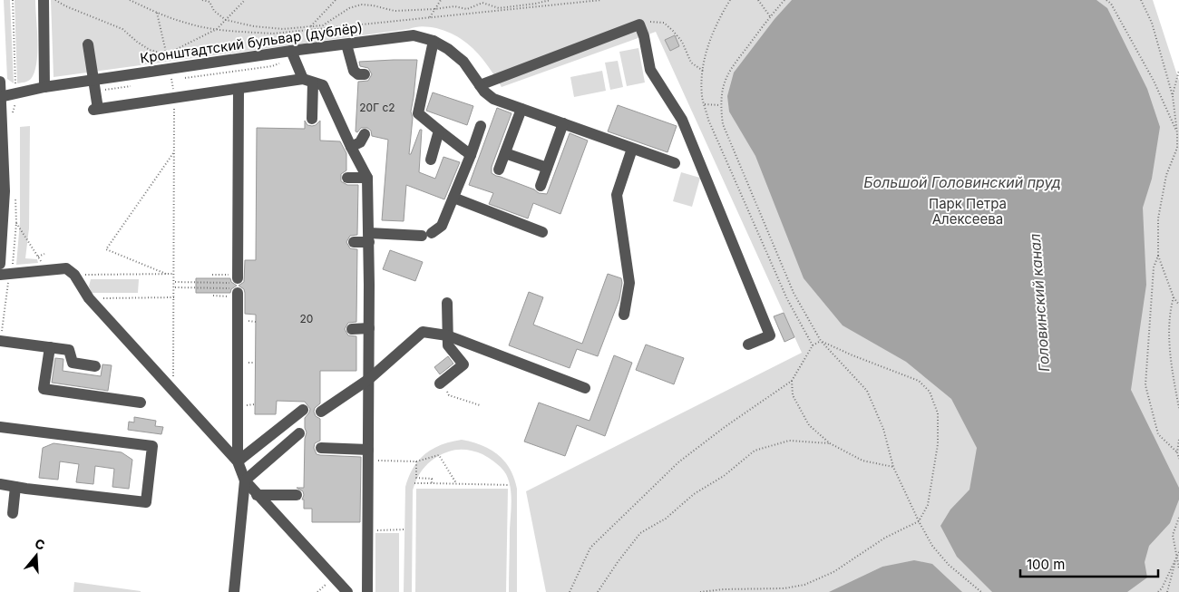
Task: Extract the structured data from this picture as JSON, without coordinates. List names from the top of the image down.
{
  "streets": {
    "street": ["Кронштадтский бульвар (дублёр)"]
  },
  "water": ["Большой Головинский пруд", "Головинский канал"],
  "parks": ["Парк Петра Алексеева"],
  "house_numbers": ["20Г с2", "20"],
  "scale_bar": "100 m",
  "north": "top"
}
